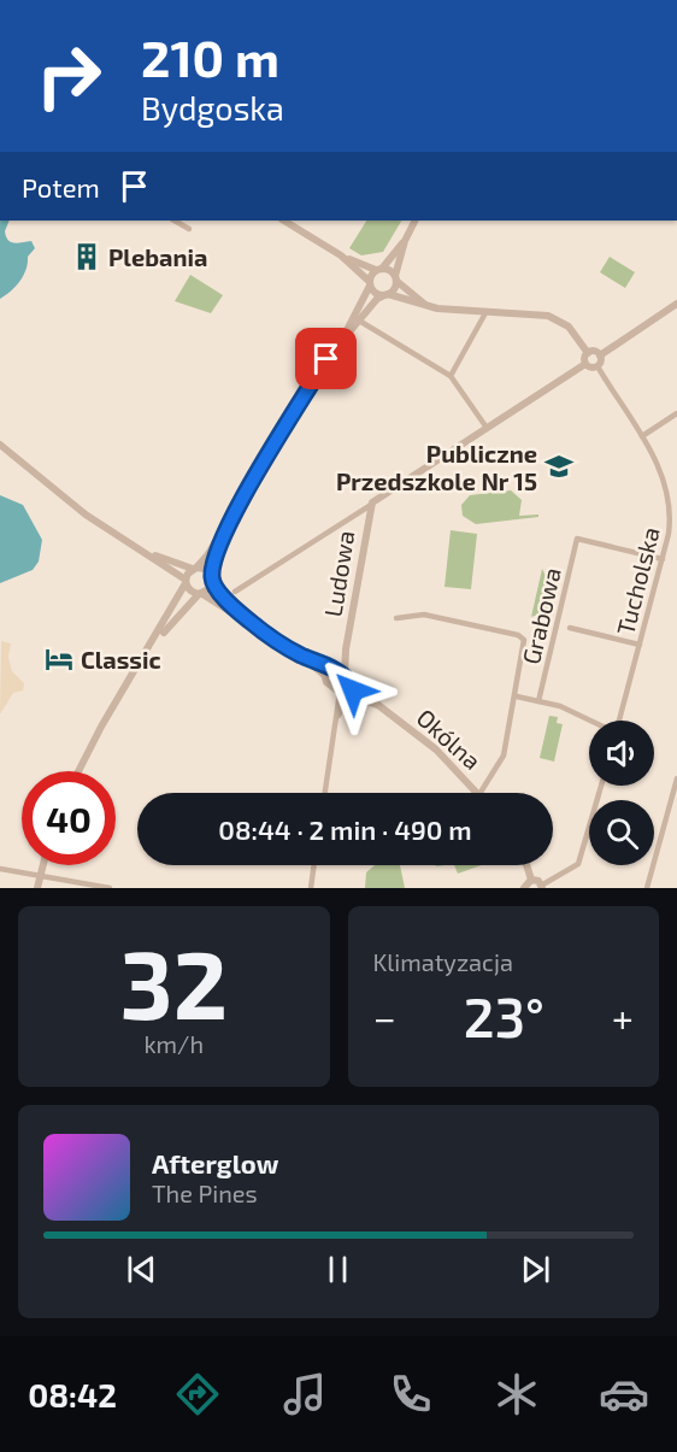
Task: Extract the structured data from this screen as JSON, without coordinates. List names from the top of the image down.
{
  "streets": {
    "street": [
      "Ludowa",
      "Tucholska",
      "Grabowa",
      "Okólna"
    ]
  },
  "crossings": [
    ["Ludowa", "Okólna"],
    ["Tucholska", "Grabowa"],
    ["Grabowa", "Okólna"]
  ],
  "places": {
    "building": ["Plebania"],
    "school or university": ["Publiczne Przedszkole Nr 15"],
    "hotel": ["Classic"]
  },
  "page": {
    "turn": ["210 m", "Bydgoska"],
    "then": "Potem",
    "limit": "40",
    "trip": "08:44 · 2 min · 490 m",
    "tile": [
      ["32", "km/h"],
      "Klimatyzacja"
    ],
    "heat": ["−", "23°", "+"],
    "song": ["Afterglow", "The Pines"],
    "tabs": "08:42"
  }
}
